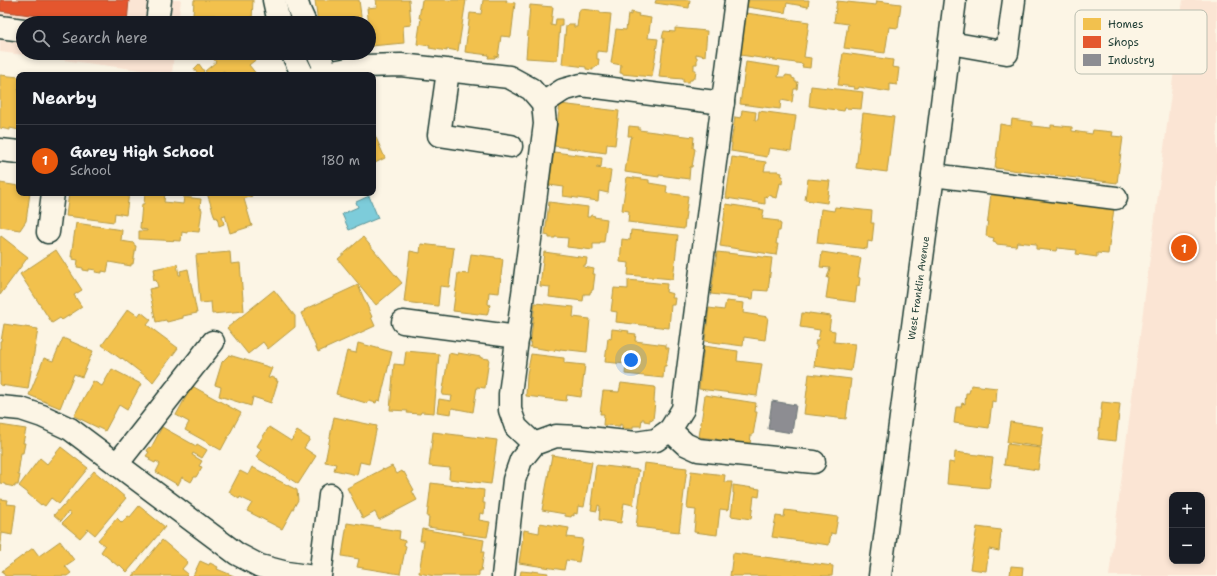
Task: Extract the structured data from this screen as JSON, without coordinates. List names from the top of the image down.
{
  "streets": {
    "street": ["West Franklin Avenue"]
  },
  "legend": ["Homes", "Shops", "Industry"],
  "page": {
    "search": "Search here",
    "heading": "Nearby",
    "list": [
      {
        "mark": "1",
        "name": "Garey High School",
        "note": "School",
        "value": "180 m"
      }
    ],
    "pins": "1",
    "map_buttons": ["+", "−"]
  }
}
